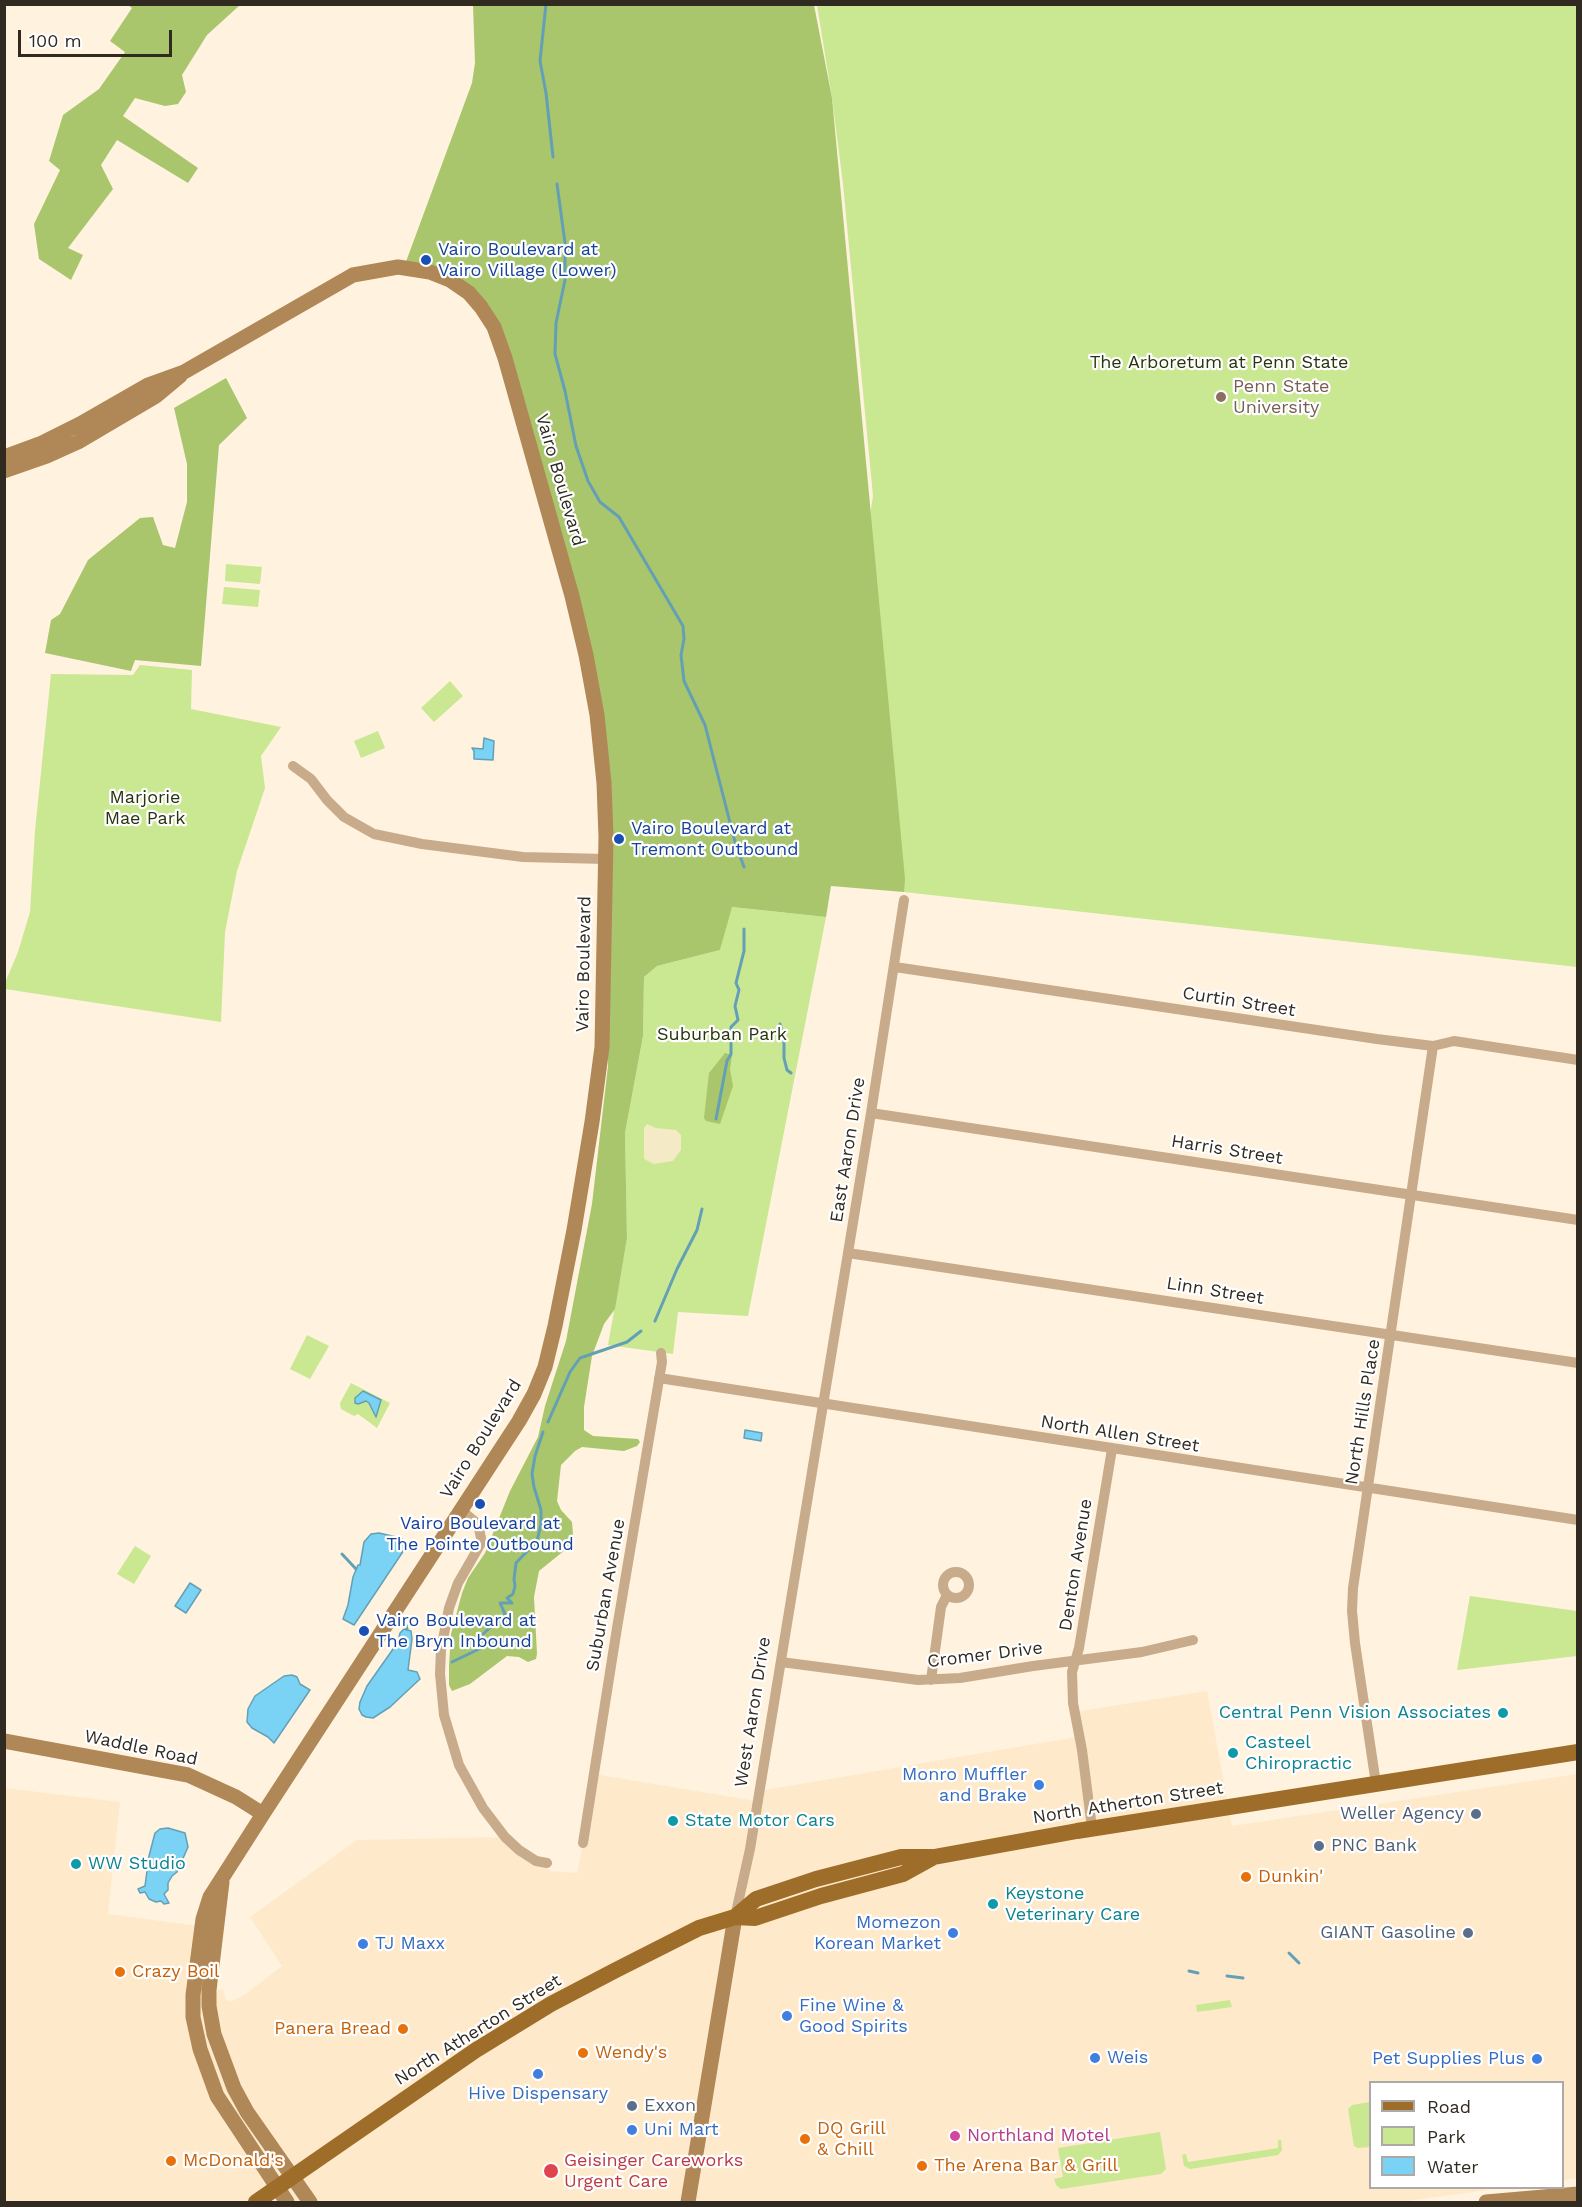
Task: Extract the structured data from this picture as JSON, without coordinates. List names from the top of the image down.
{
  "streets": {
    "main road": ["North Atherton Street"],
    "street": [
      "Vairo Boulevard",
      "Curtin Street",
      "East Aaron Drive",
      "Harris Street",
      "Linn Street",
      "North Hills Place",
      "North Allen Street",
      "Denton Avenue",
      "Suburban Avenue",
      "Cromer Drive",
      "West Aaron Drive",
      "Waddle Road"
    ]
  },
  "crossings": [
    ["Vairo Boulevard", "Waddle Road"],
    ["Vairo Boulevard", "North Atherton Street"],
    ["Curtin Street", "East Aaron Drive"],
    ["Curtin Street", "North Hills Place"],
    ["East Aaron Drive", "Harris Street"],
    ["East Aaron Drive", "Linn Street"],
    ["East Aaron Drive", "North Allen Street"],
    ["East Aaron Drive", "West Aaron Drive"],
    ["Harris Street", "North Hills Place"],
    ["Linn Street", "North Hills Place"],
    ["North Hills Place", "North Allen Street"],
    ["North Hills Place", "North Atherton Street"],
    ["North Allen Street", "Denton Avenue"],
    ["North Allen Street", "Suburban Avenue"],
    ["North Allen Street", "West Aaron Drive"],
    ["Denton Avenue", "Cromer Drive"],
    ["Denton Avenue", "North Atherton Street"],
    ["Cromer Drive", "West Aaron Drive"],
    ["West Aaron Drive", "North Atherton Street"]
  ],
  "parks": ["The Arboretum at Penn State", "Marjorie Mae Park", "Suburban Park"],
  "places": [
    "Vairo Boulevard at Vairo Village (Lower)",
    "Penn State University",
    "Vairo Boulevard at Tremont Outbound",
    "Vairo Boulevard at The Pointe Outbound",
    "Vairo Boulevard at The Bryn Inbound",
    "Central Penn Vision Associates",
    "Casteel Chiropractic",
    "Monro Muffler and Brake",
    "Weller Agency",
    "State Motor Cars",
    "PNC Bank",
    "WW Studio",
    "Dunkin'",
    "Keystone Veterinary Care",
    "Momezon Korean Market",
    "GIANT Gasoline",
    "TJ Maxx",
    "Crazy Boil",
    "Fine Wine & Good Spirits",
    "Panera Bread",
    "Wendy's",
    "Weis",
    "Pet Supplies Plus",
    "Hive Dispensary",
    "Exxon",
    "Uni Mart",
    "Northland Motel",
    "DQ Grill & Chill",
    "McDonald's",
    "The Arena Bar & Grill",
    "Geisinger Careworks Urgent Care"
  ],
  "legend": ["Road", "Park", "Water"],
  "scale_bar": "100 m"
}
